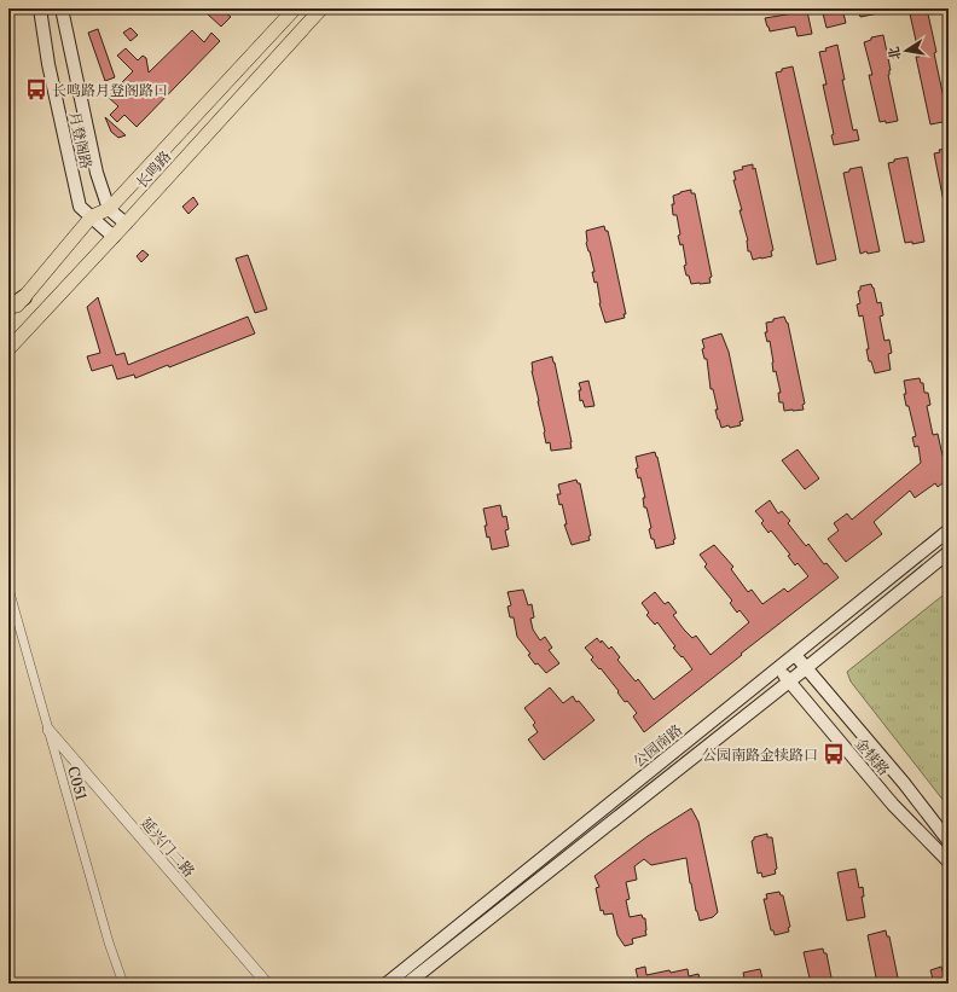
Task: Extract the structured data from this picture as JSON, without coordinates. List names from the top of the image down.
{
  "streets": {
    "main road": [
      "月登阁路",
      "长鸣路",
      "公园南路",
      "金犊路"
    ],
    "street": ["C051", "延兴门二路"]
  },
  "crossings": [
    ["月登阁路", "长鸣路"],
    ["公园南路", "金犊路"],
    ["C051", "延兴门二路"]
  ],
  "places": {
    "bus stop": ["长鸣路月登阁路口", "公园南路金犊路口"]
  },
  "north": "left"
}
